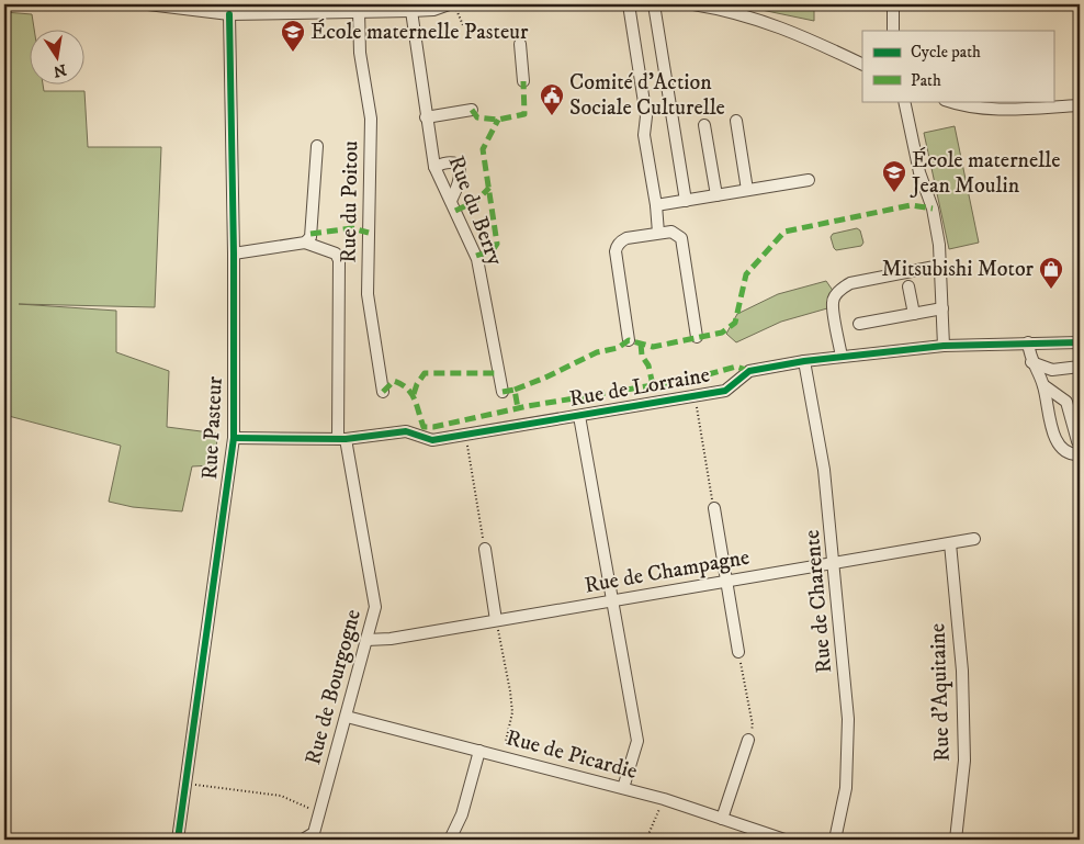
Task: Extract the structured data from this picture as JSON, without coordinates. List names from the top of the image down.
{
  "streets": {
    "street": [
      "Rue du Poitou",
      "Rue du Berry",
      "Rue de Lorraine",
      "Rue Pasteur",
      "Rue de Champagne",
      "Rue de Charente",
      "Rue de Bourgogne",
      "Rue d'Aquitaine",
      "Rue de Picardie"
    ]
  },
  "crossings": [
    ["Rue de Lorraine", "Rue Pasteur"],
    ["Rue de Lorraine", "Rue de Charente"],
    ["Rue de Lorraine", "Rue de Bourgogne"],
    ["Rue de Champagne", "Rue de Charente"],
    ["Rue de Champagne", "Rue de Bourgogne"],
    ["Rue de Champagne", "Rue d'Aquitaine"],
    ["Rue de Bourgogne", "Rue de Picardie"]
  ],
  "places": {
    "school or university": ["École maternelle Pasteur", "École maternelle Jean Moulin"],
    "public building": ["Comité d’Action Sociale Culturelle"],
    "shop": ["Mitsubishi Motor"]
  },
  "legend": ["Cycle path", "Path"],
  "north": "bottom"
}
